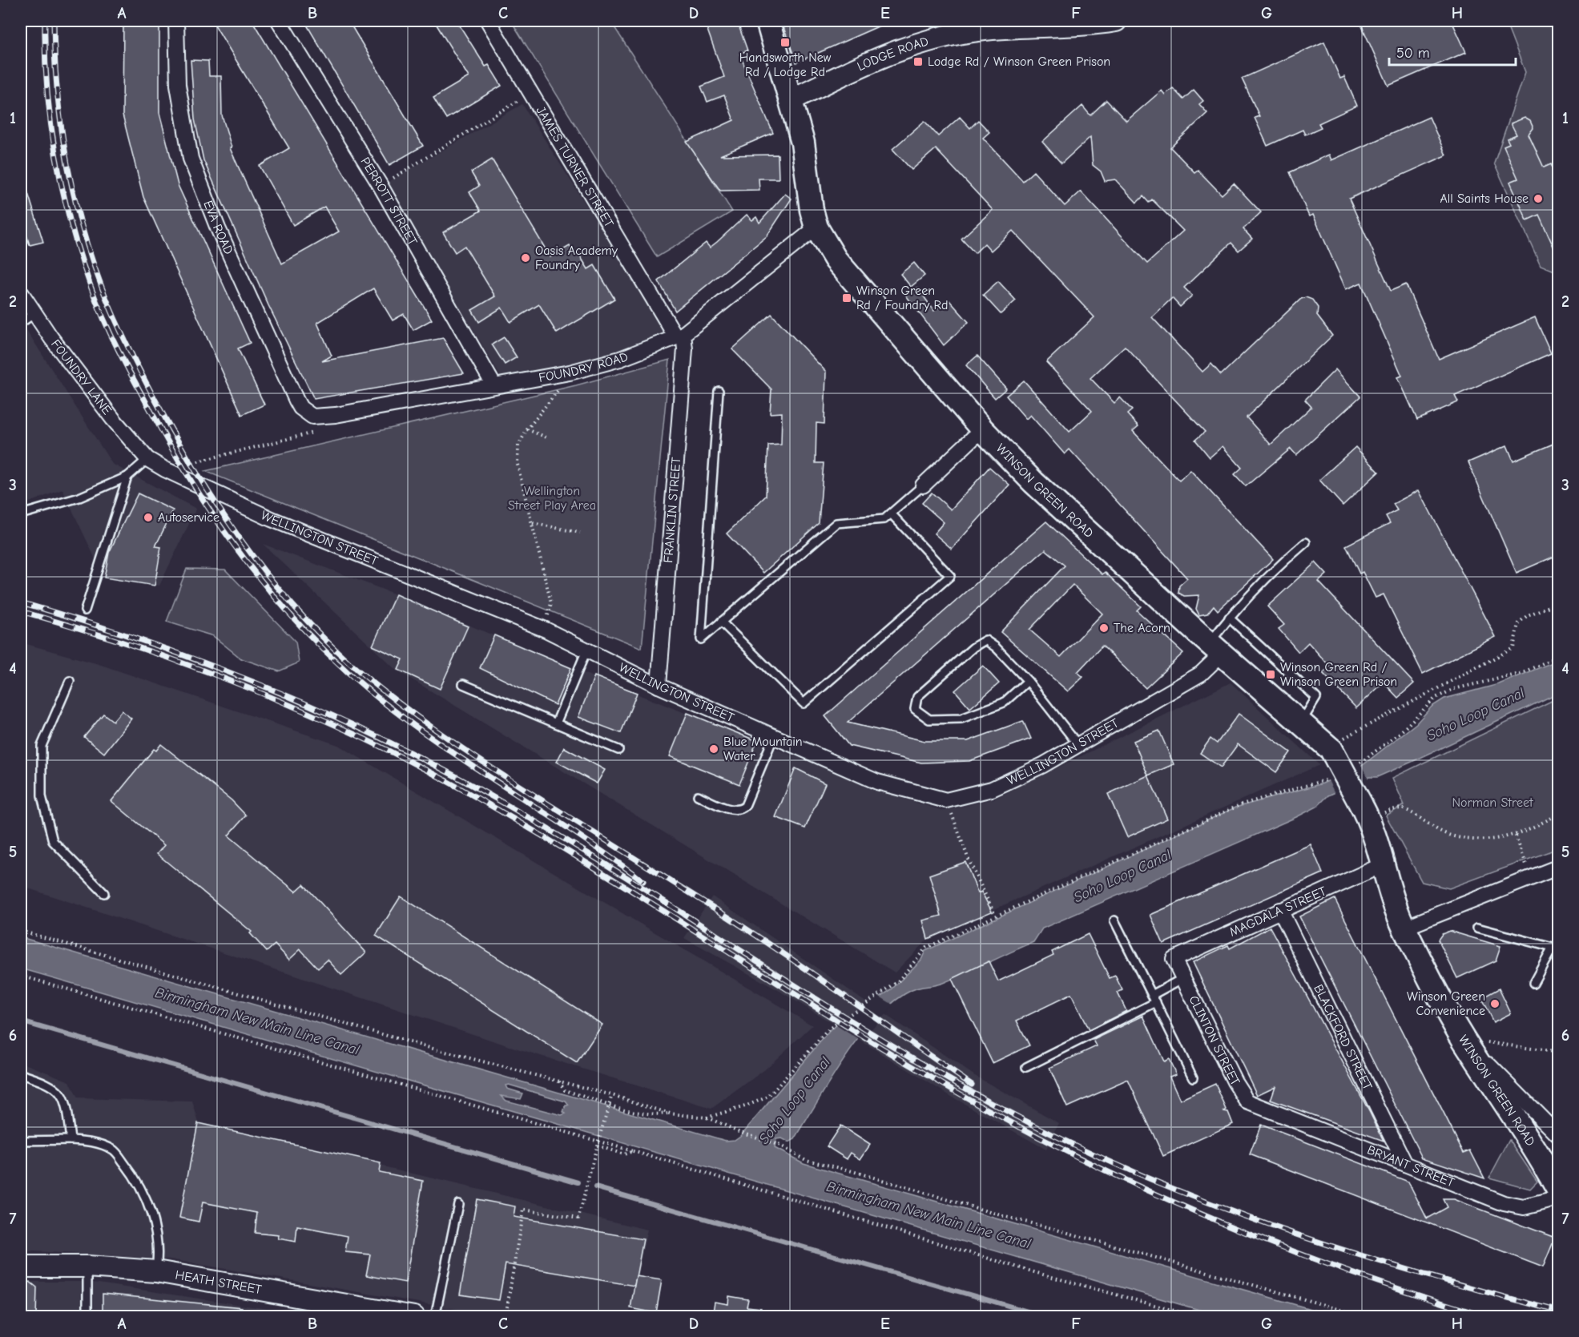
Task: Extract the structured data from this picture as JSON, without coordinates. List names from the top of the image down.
{
  "streets": {
    "main road": ["LODGE ROAD", "WINSON GREEN ROAD", "HEATH STREET"],
    "street": [
      "JAMES TURNER STREET",
      "PERROTT STREET",
      "EVA ROAD",
      "FOUNDRY ROAD",
      "FOUNDRY LANE",
      "FRANKLIN STREET",
      "WELLINGTON STREET",
      "MAGDALA STREET",
      "BLACKFORD STREET",
      "CLINTON STREET",
      "BRYANT STREET"
    ]
  },
  "crossings": [
    ["LODGE ROAD", "WINSON GREEN ROAD"],
    ["JAMES TURNER STREET", "FOUNDRY ROAD"],
    ["JAMES TURNER STREET", "FRANKLIN STREET"],
    ["PERROTT STREET", "FOUNDRY ROAD"],
    ["EVA ROAD", "FOUNDRY ROAD"],
    ["FOUNDRY ROAD", "WINSON GREEN ROAD"],
    ["FOUNDRY ROAD", "FRANKLIN STREET"],
    ["FOUNDRY LANE", "WELLINGTON STREET"],
    ["WINSON GREEN ROAD", "WELLINGTON STREET"],
    ["WINSON GREEN ROAD", "MAGDALA STREET"],
    ["FRANKLIN STREET", "WELLINGTON STREET"],
    ["MAGDALA STREET", "BLACKFORD STREET"],
    ["MAGDALA STREET", "CLINTON STREET"],
    ["BLACKFORD STREET", "BRYANT STREET"],
    ["CLINTON STREET", "BRYANT STREET"]
  ],
  "water": ["Soho Loop Canal", "Birmingham New Main Line Canal"],
  "parks": ["Wellington Street Play Area", "Norman Street"],
  "places": {
    "transit": [
      "Handsworth New Rd / Lodge Rd",
      "Lodge Rd / Winson Green Prison",
      "Winson Green Rd / Foundry Rd",
      "Winson Green Rd / Winson Green Prison"
    ],
    "other": [
      "All Saints House",
      "Oasis Academy Foundry",
      "Autoservice",
      "The Acorn",
      "Blue Mountain Water",
      "Winson Green Convenience"
    ]
  },
  "scale_bar": "50 m",
  "grid": {
    "columns": [
      "A",
      "B",
      "C",
      "D",
      "E",
      "F",
      "G",
      "H"
    ],
    "rows": [
      "1",
      "2",
      "3",
      "4",
      "5",
      "6",
      "7"
    ]
  }
}
